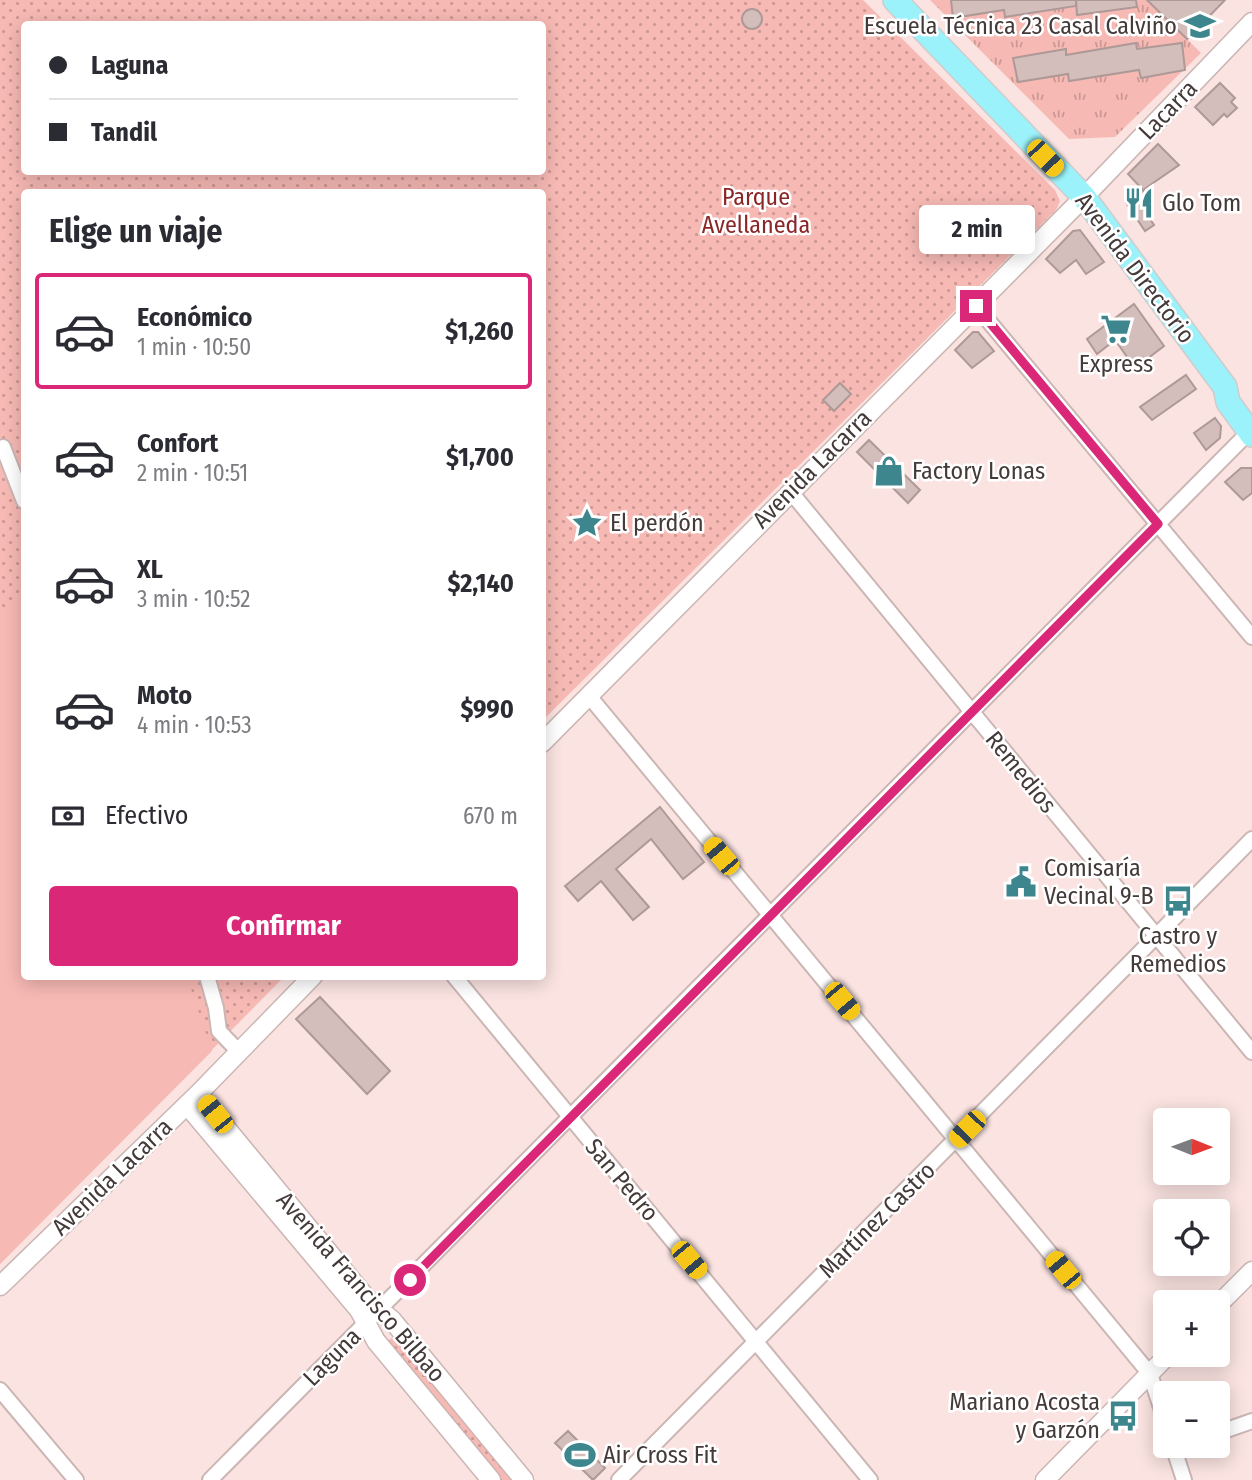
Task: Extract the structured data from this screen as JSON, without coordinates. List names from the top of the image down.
{
  "streets": {
    "main road": ["Avenida Directorio"],
    "street": [
      "Lacarra",
      "Avenida Lacarra",
      "Remedios",
      "San Pedro",
      "Martínez Castro",
      "Avenida Francisco Bilbao",
      "Laguna"
    ]
  },
  "crossings": [
    ["Lacarra", "Avenida Directorio"],
    ["Lacarra", "Avenida Lacarra"],
    ["Avenida Directorio", "Avenida Lacarra"],
    ["Avenida Directorio", "Laguna"],
    ["Avenida Lacarra", "Remedios"],
    ["Avenida Lacarra", "Avenida Francisco Bilbao"],
    ["Remedios", "Martínez Castro"],
    ["Remedios", "Laguna"],
    ["San Pedro", "Martínez Castro"],
    ["San Pedro", "Laguna"],
    ["Avenida Francisco Bilbao", "Laguna"]
  ],
  "parks": ["Parque Avellaneda"],
  "places": {
    "school or university": ["Escuela Técnica 23 Casal Calviño"],
    "restaurant": ["Glo Tom"],
    "supermarket": ["Express"],
    "shop": ["Factory Lonas"],
    "place": ["El perdón"],
    "public building": ["Comisaría Vecinal 9-B"],
    "bus stop": ["Castro y Remedios", "Mariano Acosta y Garzón"],
    "sports": ["Air Cross Fit"]
  },
  "north": "right",
  "page": {
    "banner": ["Laguna", "Tandil"],
    "heading": "Elige un viaje",
    "bubble": "2 min",
    "list": [
      {
        "name": "Económico",
        "note": "1 min · 10:50",
        "value": "$1,260"
      },
      {
        "name": "Confort",
        "note": "2 min · 10:51",
        "value": "$1,700"
      },
      {
        "name": "XL",
        "note": "3 min · 10:52",
        "value": "$2,140"
      },
      {
        "name": "Moto",
        "note": "4 min · 10:53",
        "value": "$990"
      }
    ],
    "pay": ["Efectivo", "670 m"],
    "buttons": "Confirmar",
    "map_buttons": ["+", "−"]
  }
}
